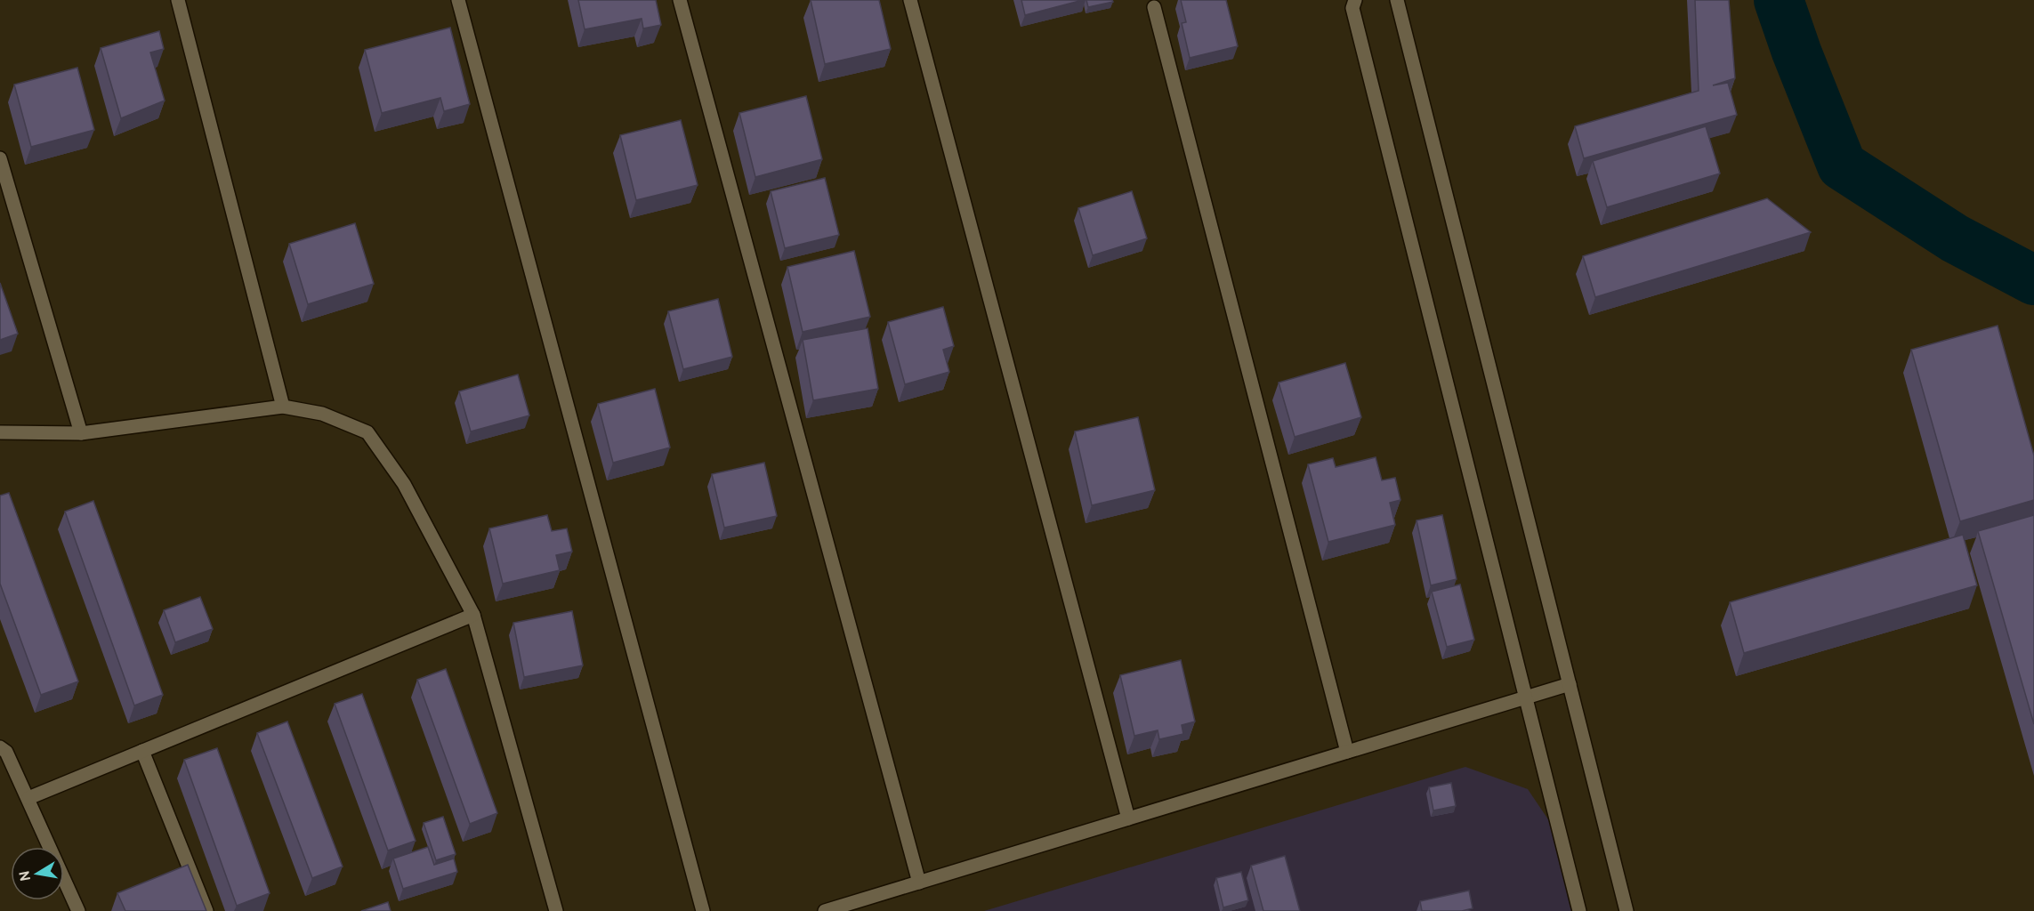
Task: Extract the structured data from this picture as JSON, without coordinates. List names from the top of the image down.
{
  "north": "left"
}
